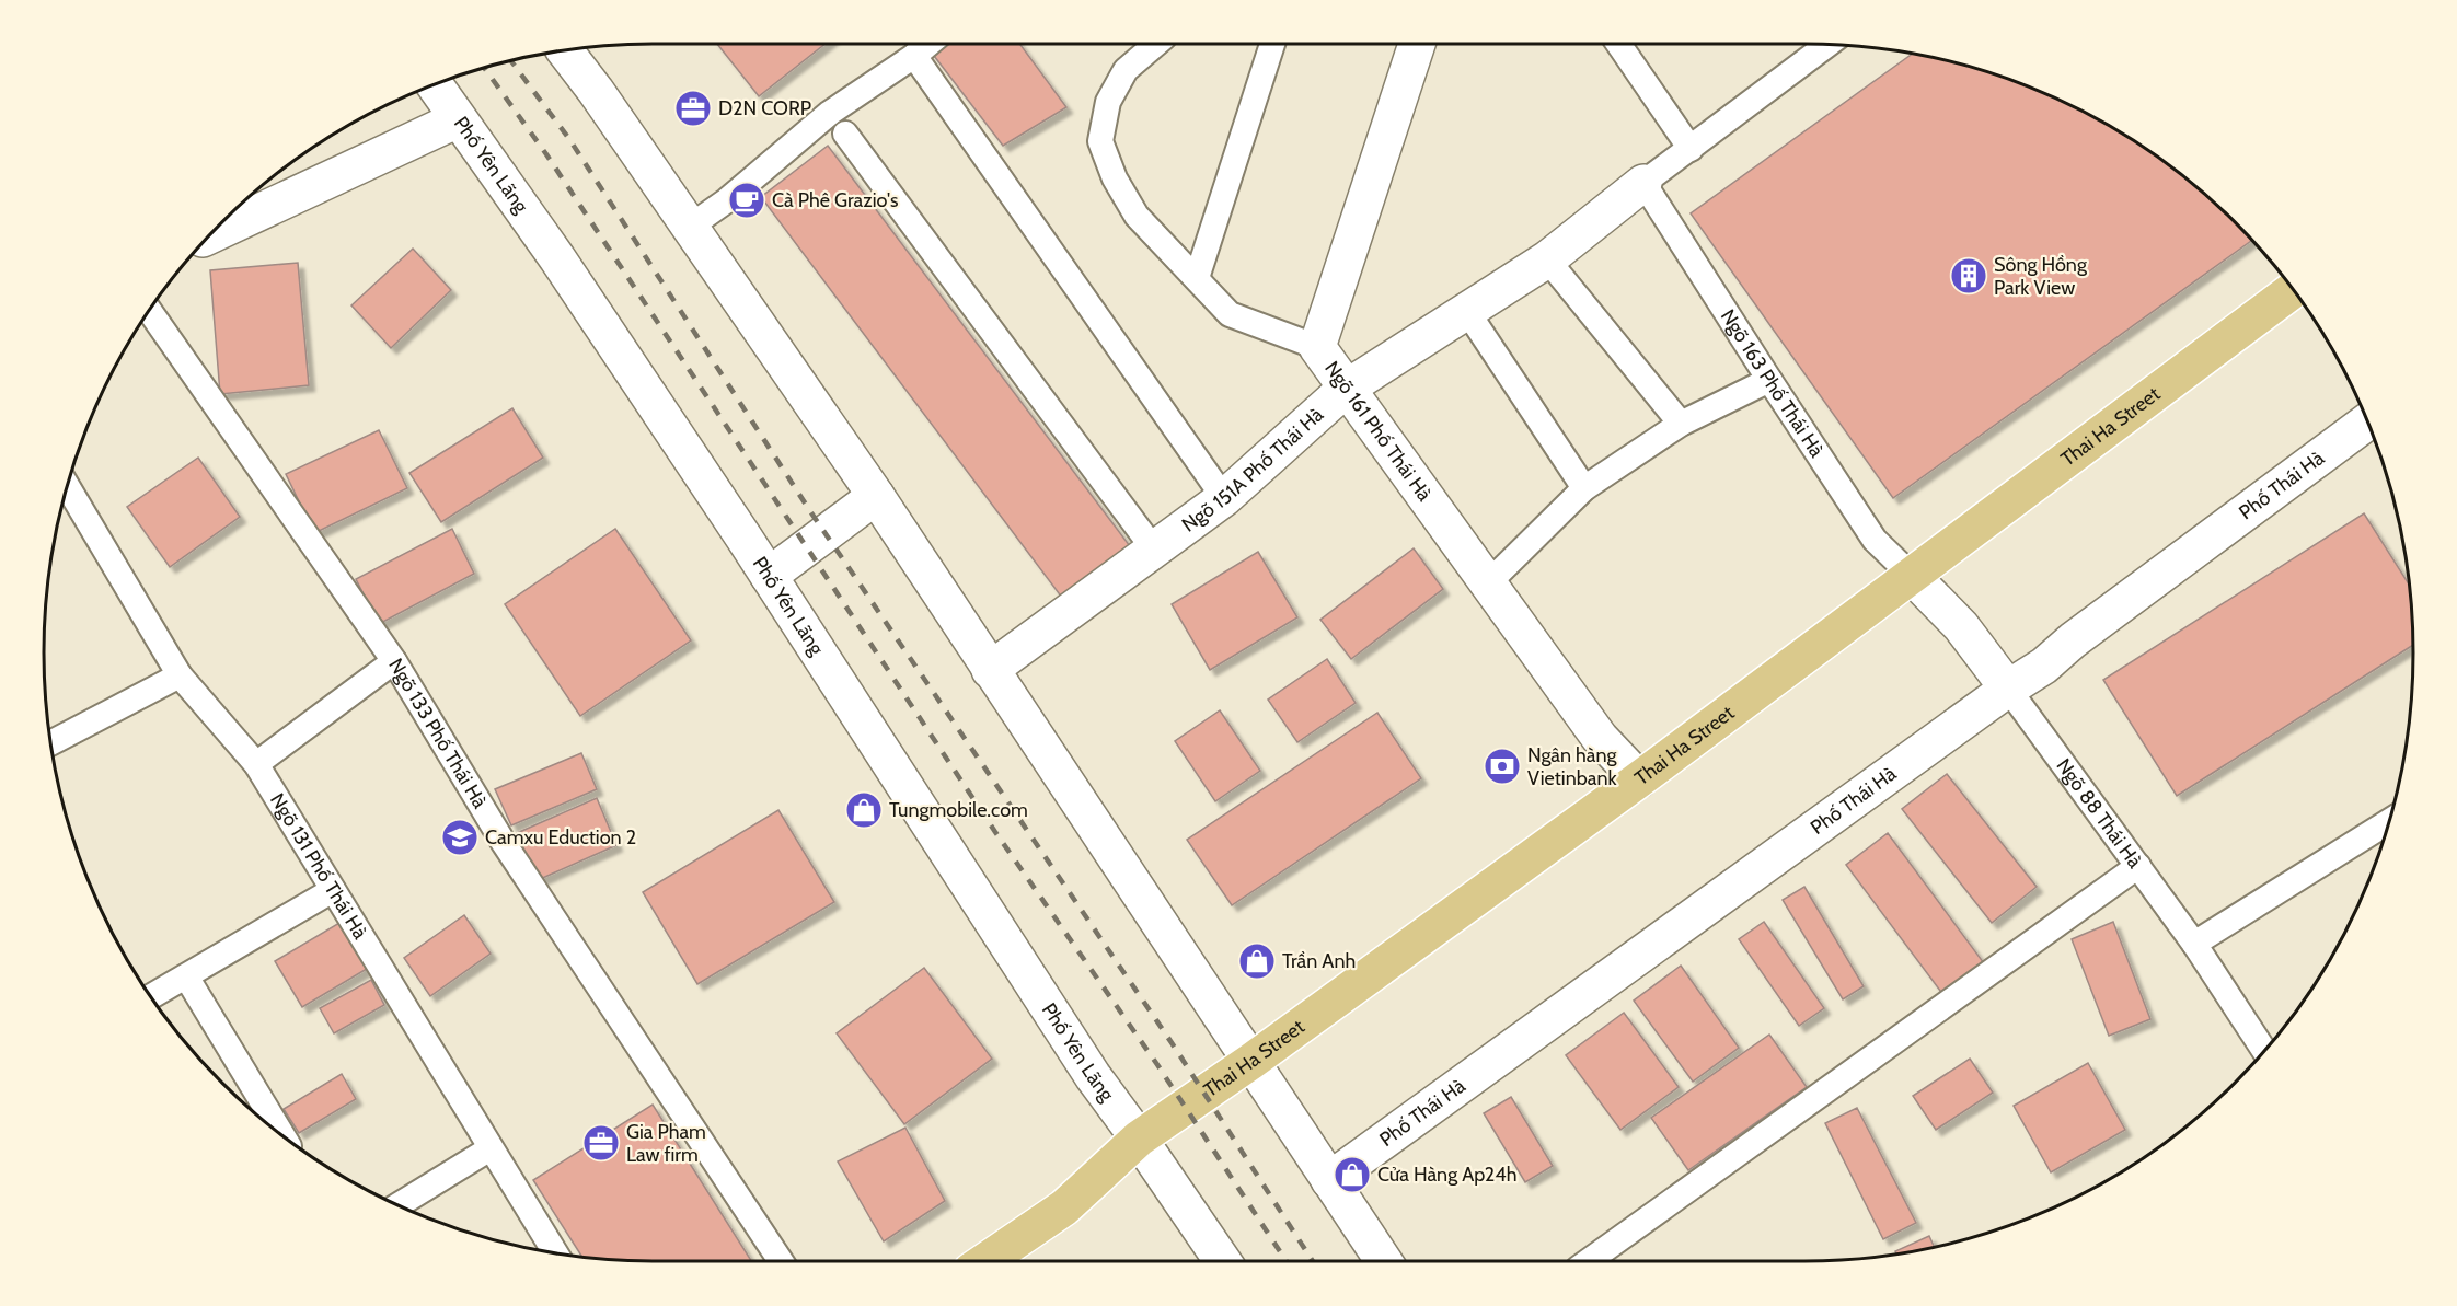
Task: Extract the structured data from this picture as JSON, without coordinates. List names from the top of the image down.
{
  "streets": {
    "main road": ["Thai Ha Street"],
    "street": [
      "Phố Yên Lãng",
      "Ngõ 161 Phố Thái Hà",
      "Ngõ 151A Phố Thái Hà",
      "Phố Thái Hà",
      "Ngõ 88 Thái Hà"
    ],
    "lane": ["Ngõ 163 Phố Thái Hà", "Ngõ 133 Phố Thái Hà", "Ngõ 131 Phố Thái Hà"]
  },
  "crossings": [
    ["Phố Yên Lãng", "Thai Ha Street"],
    ["Ngõ 163 Phố Thái Hà", "Thai Ha Street"],
    ["Ngõ 163 Phố Thái Hà", "Ngõ 151A Phố Thái Hà"],
    ["Ngõ 163 Phố Thái Hà", "Ngõ 88 Thái Hà"],
    ["Thai Ha Street", "Ngõ 161 Phố Thái Hà"],
    ["Thai Ha Street", "Ngõ 88 Thái Hà"],
    ["Ngõ 161 Phố Thái Hà", "Ngõ 151A Phố Thái Hà"],
    ["Phố Thái Hà", "Ngõ 88 Thái Hà"]
  ],
  "places": {
    "office": ["D2N CORP", "Gia Pham Law firm"],
    "cafe": ["Cà Phê Grazio's"],
    "building": ["Sông Hồng Park View"],
    "bank": ["Ngân hàng Vietinbank"],
    "shop": ["Tungmobile.com", "Trần Anh", "Cửa Hàng Ap24h"],
    "school or university": ["Camxu Eduction 2"]
  }
}
